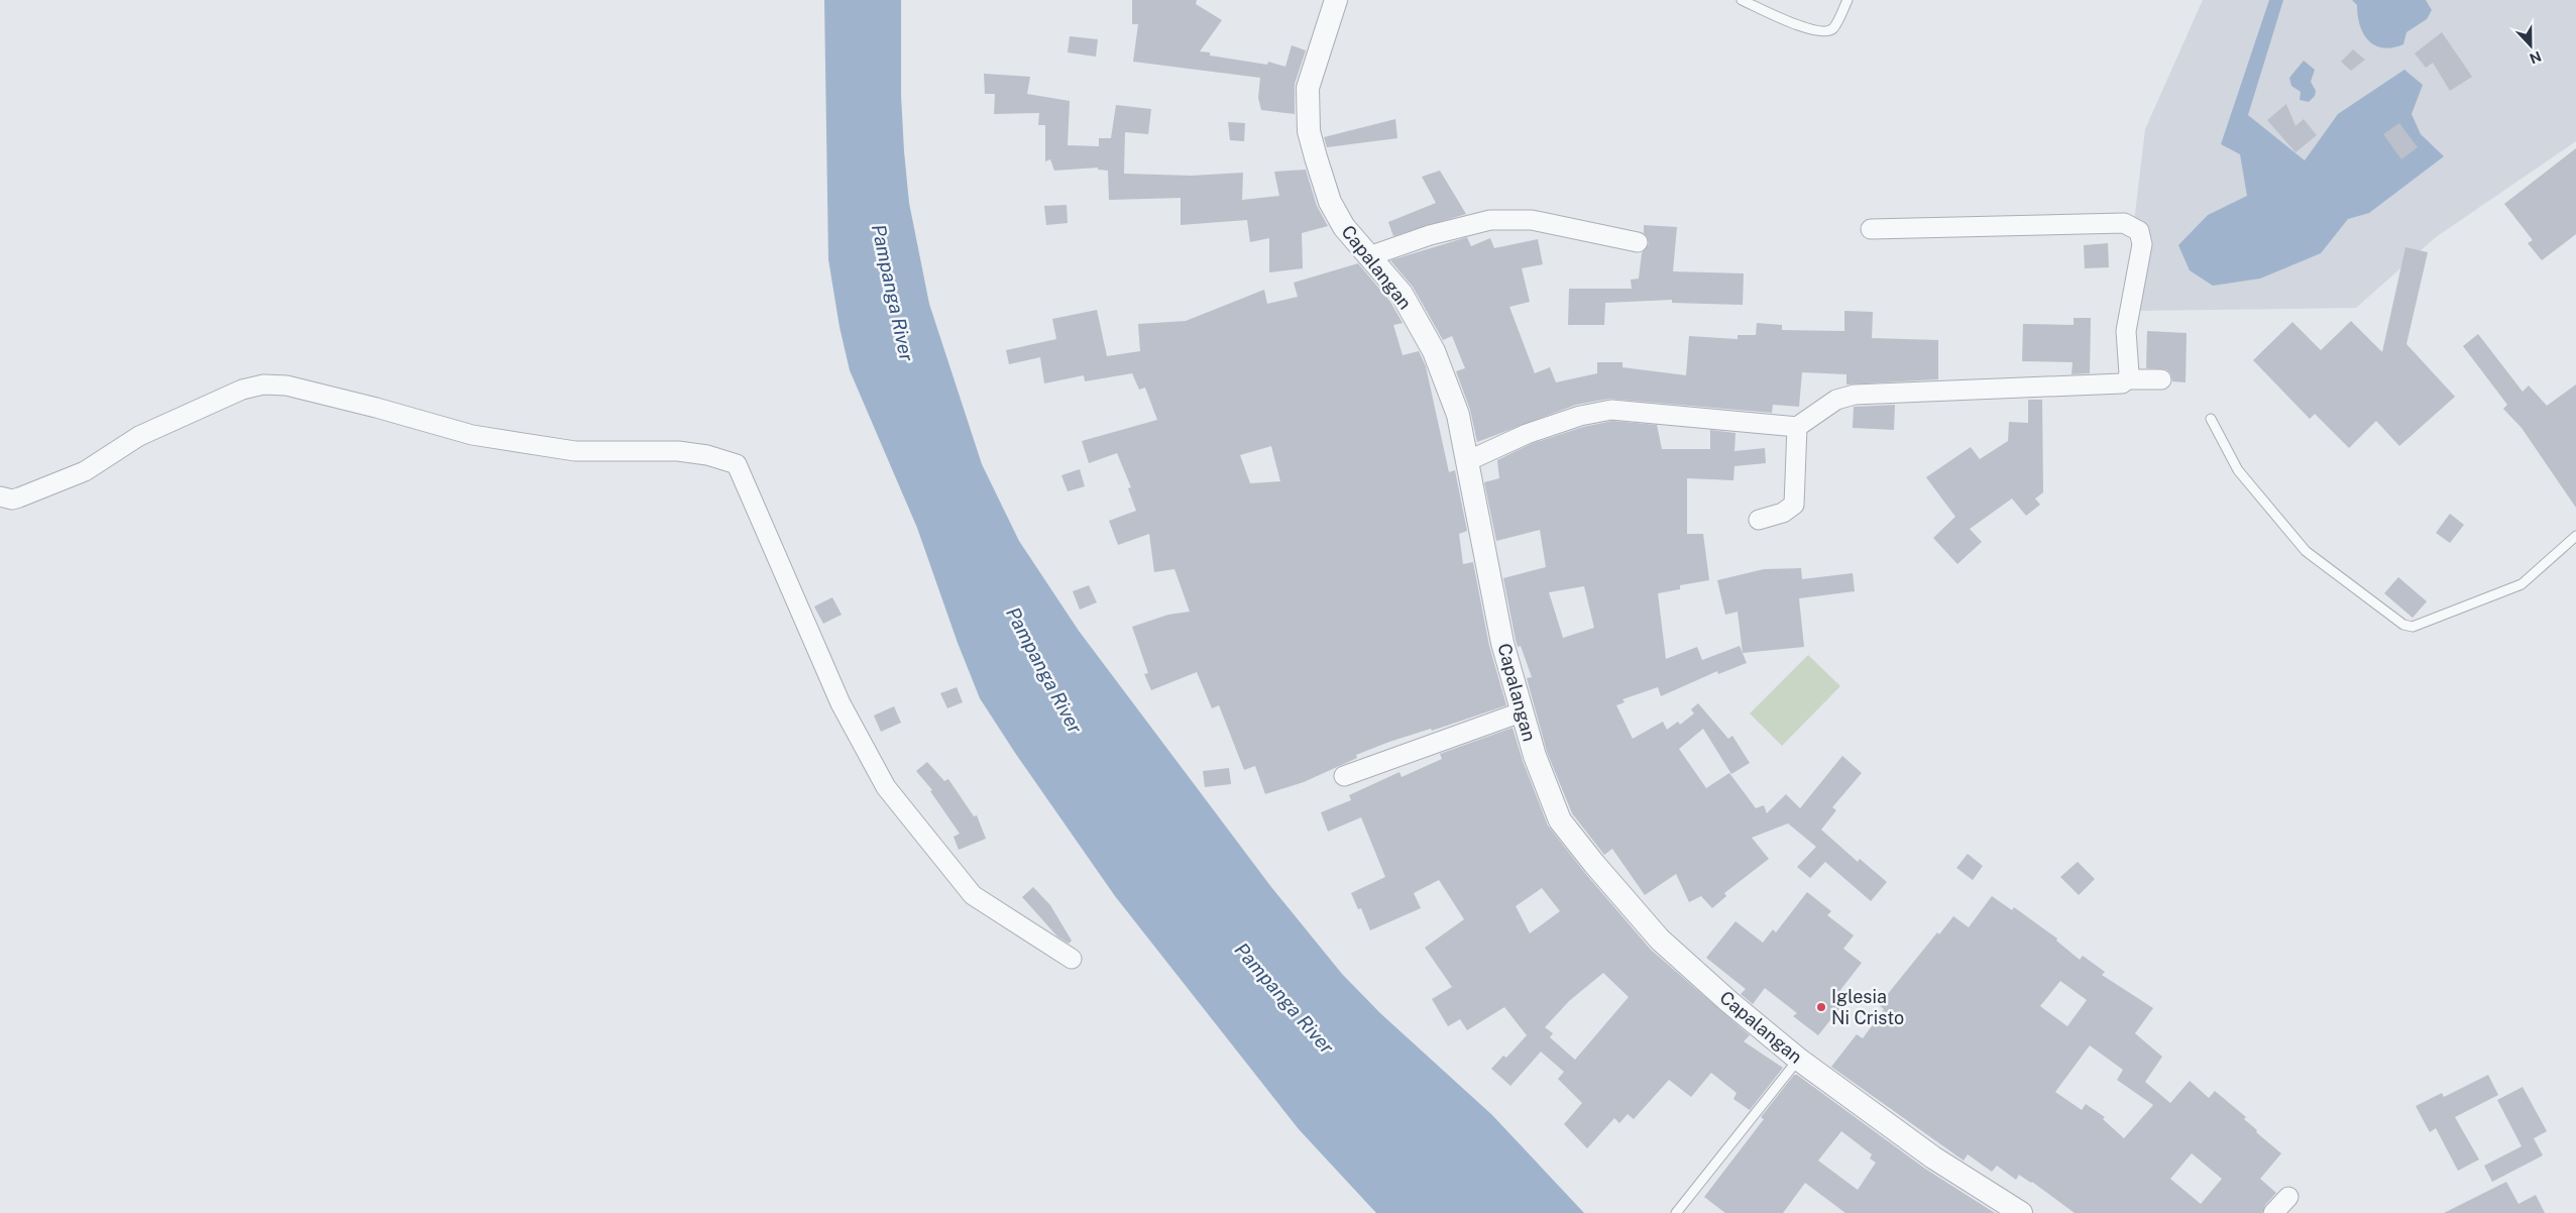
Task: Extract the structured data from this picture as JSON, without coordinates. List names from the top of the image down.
{
  "streets": {
    "street": ["Capalangan"]
  },
  "water": ["Pampanga River"],
  "places": ["Iglesia Ni Cristo"],
  "north": "bottom"
}
